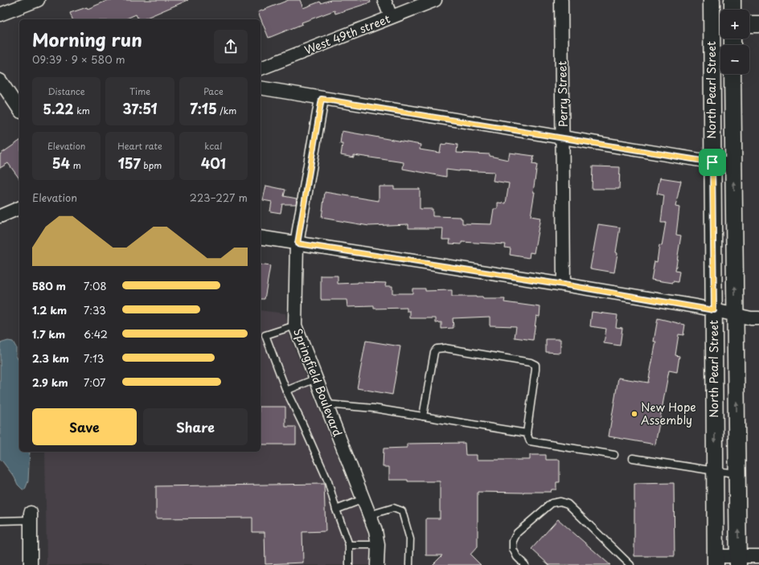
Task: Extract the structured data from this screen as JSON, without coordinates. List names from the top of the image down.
{
  "streets": {
    "street": [
      "West 49th street",
      "North Pearl Street",
      "Perry Street",
      "Springfield Boulevard"
    ]
  },
  "places": ["New Hope Assembly"],
  "page": {
    "map_buttons": ["+", "−"],
    "heading": ["Morning run", "09:39 · 9 × 580 m"],
    "stats": [
      ["Distance", "5.22 km"],
      ["Time", "37:51"],
      ["Pace", "7:15 /km"],
      ["Elevation", "54 m"],
      ["Heart rate", "157 bpm"],
      ["kcal", "401"]
    ],
    "chart": ["Elevation", "223–227 m"],
    "list": [
      {
        "name": "580 m",
        "note": "7:08"
      },
      {
        "name": "1.2 km",
        "note": "7:33"
      },
      {
        "name": "1.7 km",
        "note": "6:42"
      },
      {
        "name": "2.3 km",
        "note": "7:13"
      },
      {
        "name": "2.9 km",
        "note": "7:07"
      }
    ],
    "buttons": ["Save", "Share"]
  }
}
